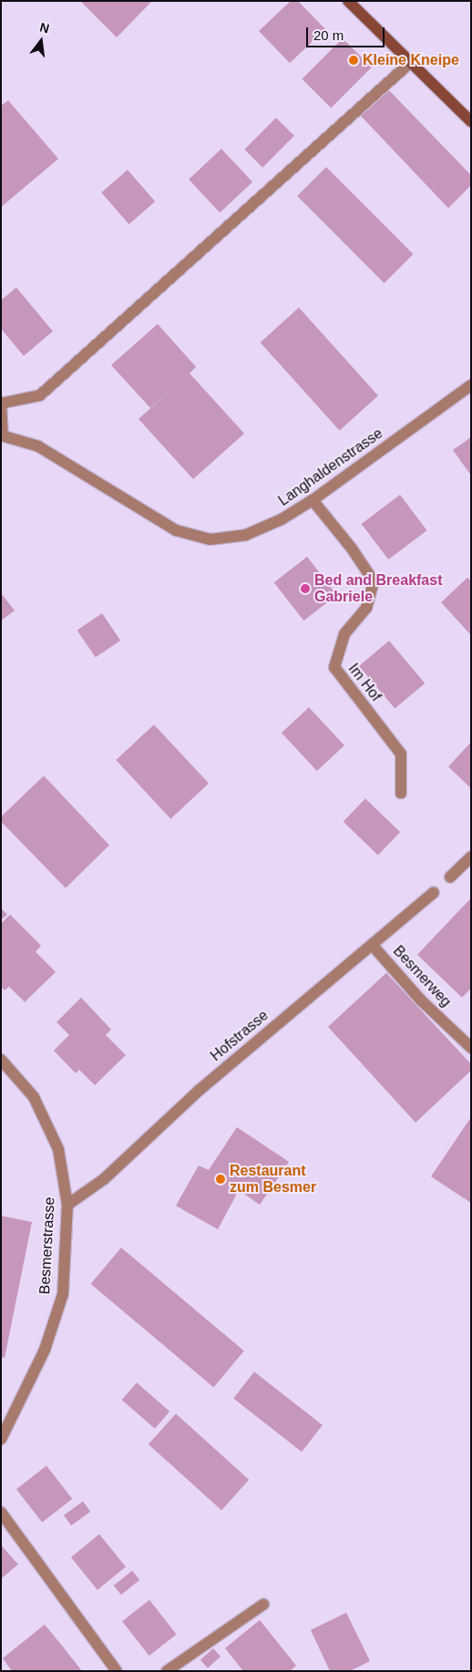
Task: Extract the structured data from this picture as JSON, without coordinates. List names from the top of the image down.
{
  "streets": {
    "street": [
      "Langhaldenstrasse",
      "Im Hof",
      "Besmerweg",
      "Hofstrasse",
      "Besmerstrasse"
    ]
  },
  "crossings": [
    ["Langhaldenstrasse", "Im Hof"],
    ["Besmerweg", "Hofstrasse"],
    ["Hofstrasse", "Besmerstrasse"]
  ],
  "places": ["Kleine Kneipe", "Bed and Breakfast Gabriele", "Restaurant zum Besmer"],
  "scale_bar": "20 m",
  "north": "top"
}
